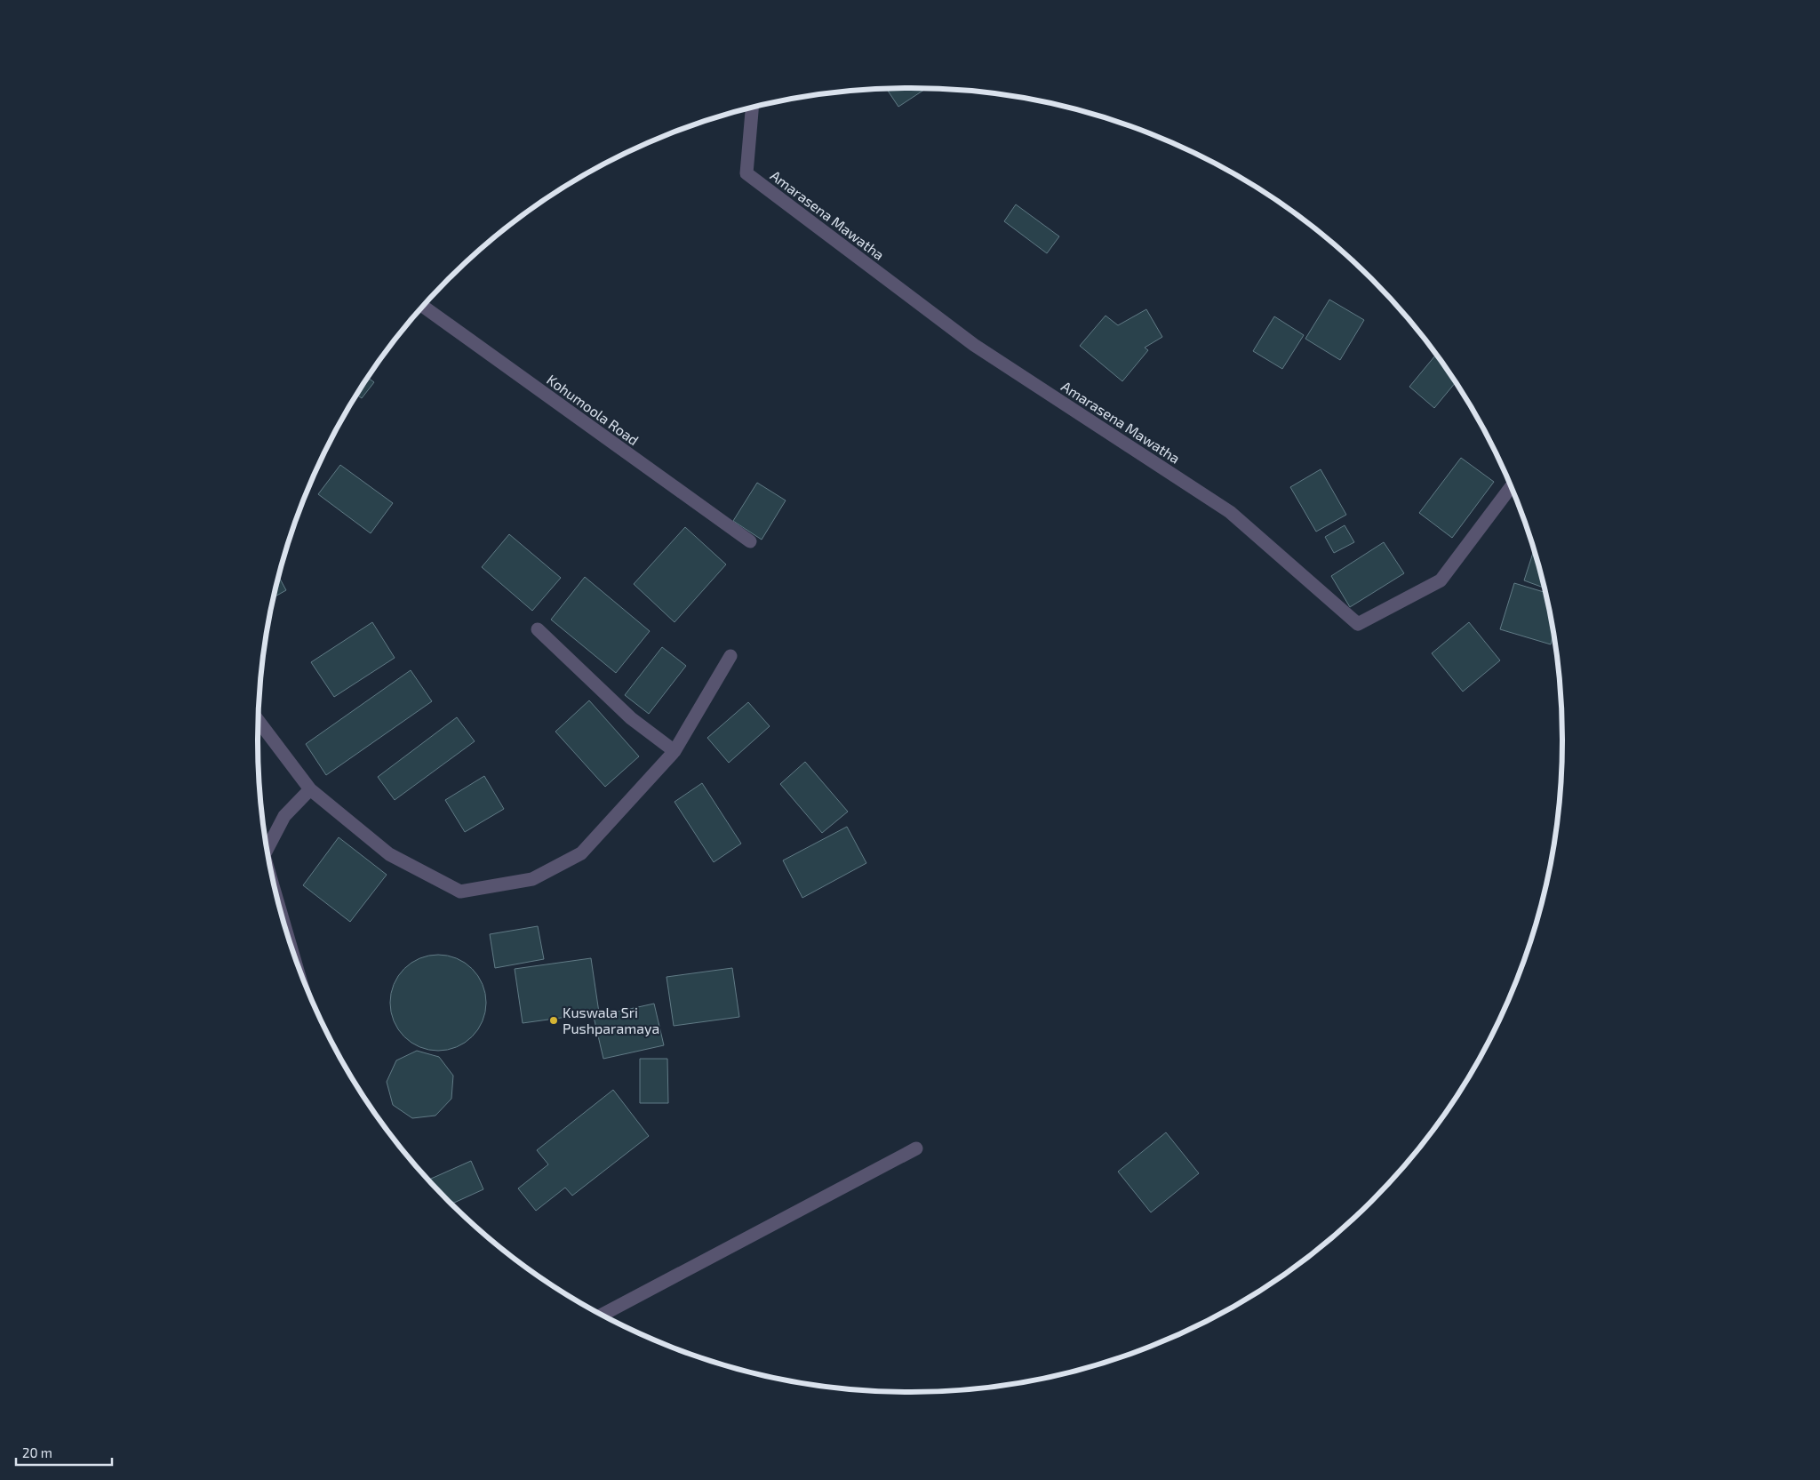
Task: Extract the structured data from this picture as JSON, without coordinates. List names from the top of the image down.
{
  "streets": {
    "street": ["Amarasena Mawatha", "Kohumoola Road"]
  },
  "places": ["Kuswala Sri Pushparamaya"],
  "scale_bar": "20 m"
}
